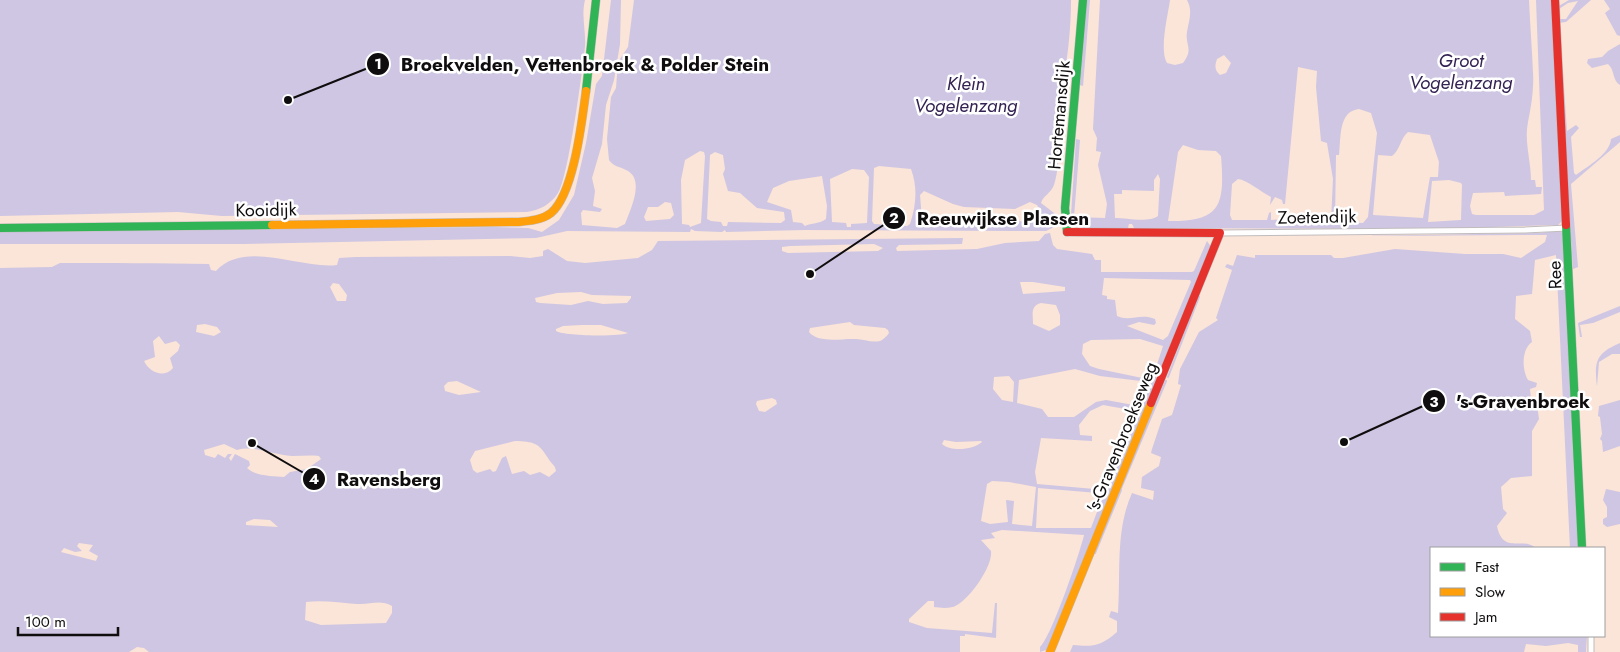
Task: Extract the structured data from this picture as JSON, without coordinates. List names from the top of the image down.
{
  "streets": {
    "street": [
      "Hortemansdijk",
      "Kooidijk",
      "Zoetendijk",
      "Ree",
      "'s-Gravenbroekseweg"
    ]
  },
  "crossings": [
    ["Hortemansdijk", "Zoetendijk"],
    ["Zoetendijk", "Ree"],
    ["Zoetendijk", "'s-Gravenbroekseweg"]
  ],
  "water": ["Groot Vogelenzang", "Klein Vogelenzang"],
  "places": [
    "Broekvelden, Vettenbroek & Polder Stein",
    "Reeuwijkse Plassen",
    "'s-Gravenbroek",
    "Ravensberg"
  ],
  "legend": ["Fast", "Slow", "Jam"],
  "scale_bar": "100 m"
}
